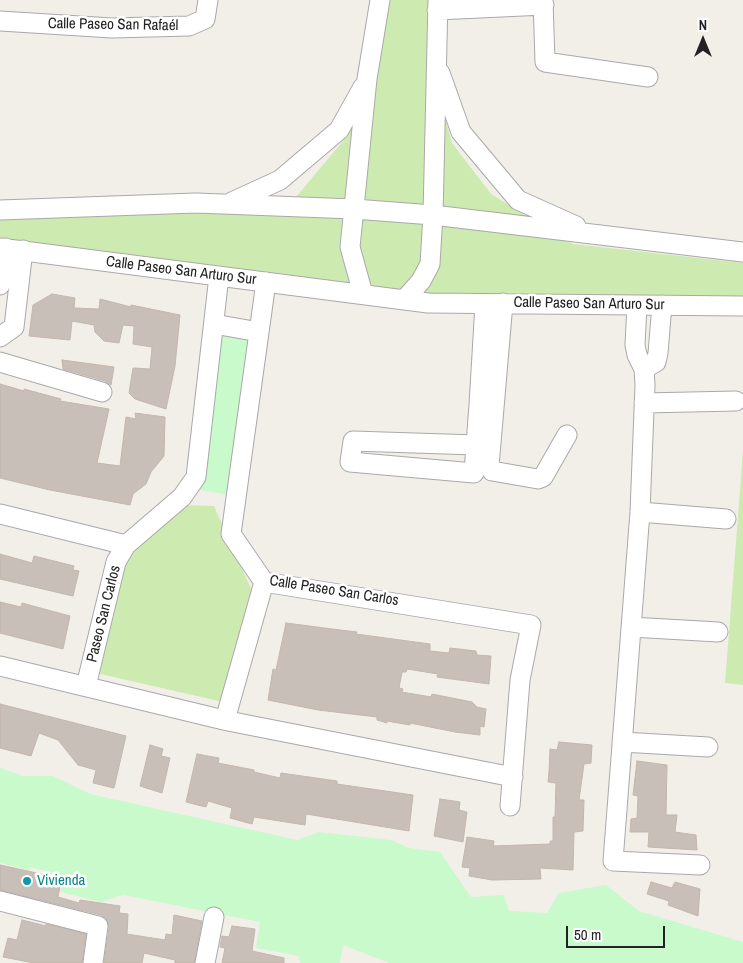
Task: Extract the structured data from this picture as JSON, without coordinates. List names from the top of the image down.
{
  "streets": {
    "street": [
      "Calle Paseo San Rafaél",
      "Calle Paseo San Arturo Sur",
      "Calle Paseo San Carlos",
      "Paseo San Carlos"
    ]
  },
  "crossings": [
    ["Calle Paseo San Arturo Sur", "Calle Paseo San Carlos"]
  ],
  "places": ["Vivienda"],
  "scale_bar": "50 m",
  "north": "top"
}
